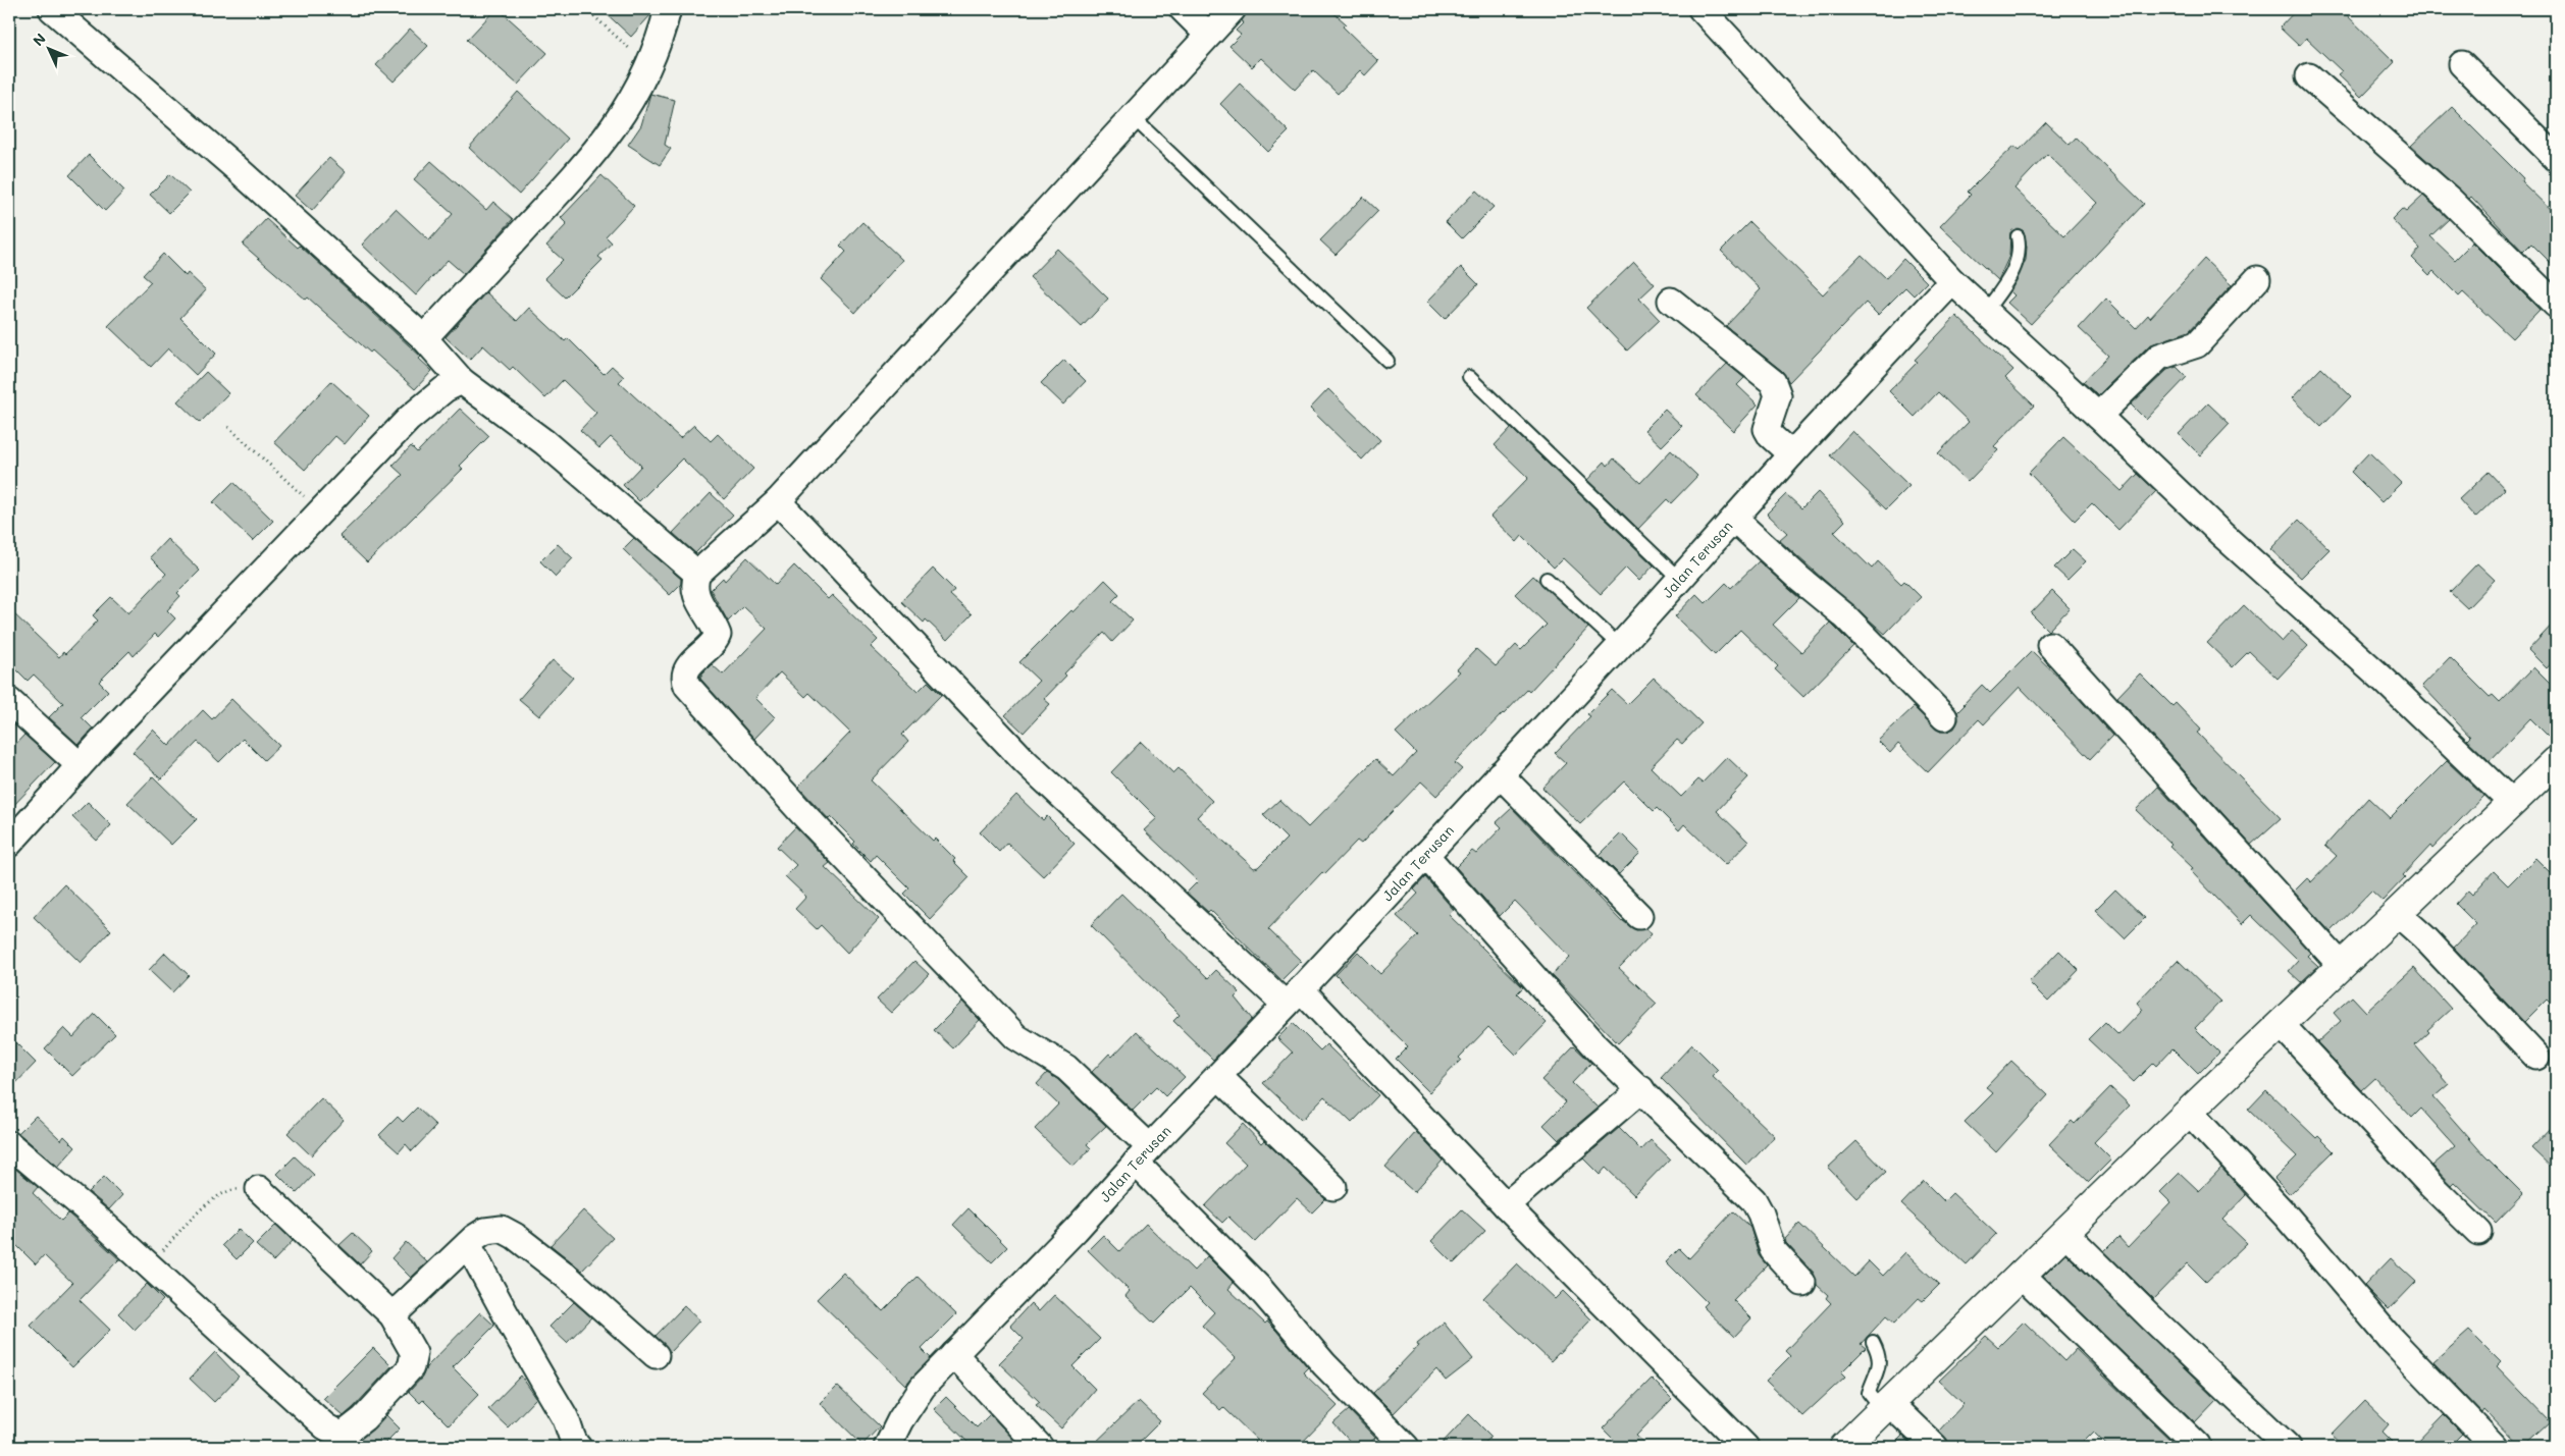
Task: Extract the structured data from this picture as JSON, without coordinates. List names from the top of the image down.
{
  "streets": {
    "street": ["Jalan Terusan"]
  },
  "north": "top left"
}
